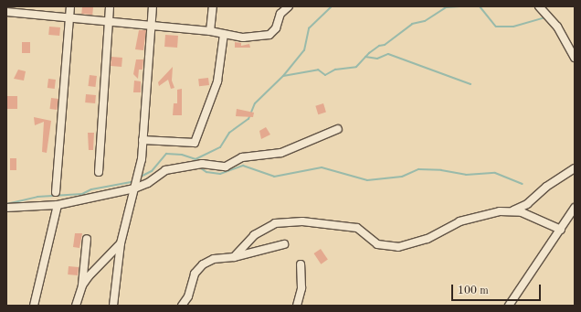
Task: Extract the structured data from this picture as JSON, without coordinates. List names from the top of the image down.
{
  "scale_bar": "100 m"
}
